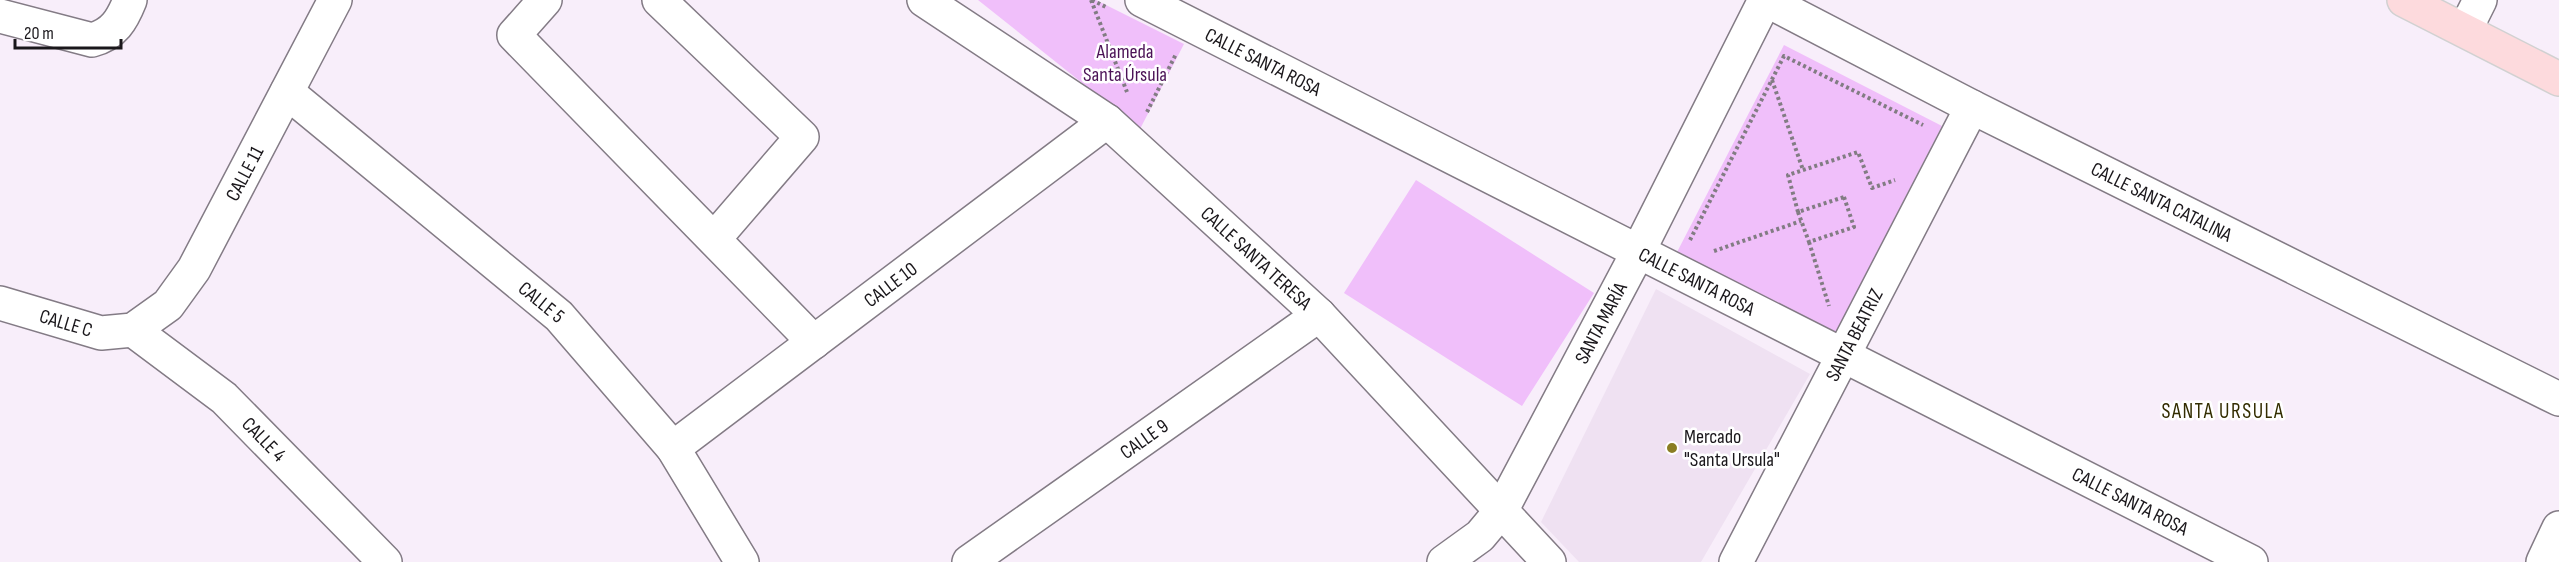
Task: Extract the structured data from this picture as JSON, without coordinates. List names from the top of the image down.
{
  "streets": {
    "street": [
      "CALLE SANTA ROSA",
      "CALLE 11",
      "CALLE SANTA CATALINA",
      "CALLE SANTA TERESA",
      "CALLE 10",
      "CALLE 5",
      "CALLE C",
      "SANTA MARÍA",
      "SANTA BEATRIZ",
      "CALLE 9",
      "CALLE 4"
    ]
  },
  "crossings": [
    ["CALLE SANTA ROSA", "SANTA MARÍA"],
    ["CALLE SANTA ROSA", "SANTA BEATRIZ"],
    ["CALLE 11", "CALLE 5"],
    ["CALLE 11", "CALLE C"],
    ["CALLE 11", "CALLE 4"],
    ["CALLE SANTA CATALINA", "SANTA MARÍA"],
    ["CALLE SANTA CATALINA", "SANTA BEATRIZ"],
    ["CALLE SANTA TERESA", "CALLE 10"],
    ["CALLE SANTA TERESA", "SANTA MARÍA"],
    ["CALLE SANTA TERESA", "CALLE 9"],
    ["CALLE 10", "CALLE 5"],
    ["CALLE C", "CALLE 4"]
  ],
  "districts": ["SANTA URSULA"],
  "parks": ["Alameda Santa Úrsula"],
  "places": ["Mercado \"Santa Ursula\""],
  "scale_bar": "20 m"
}
